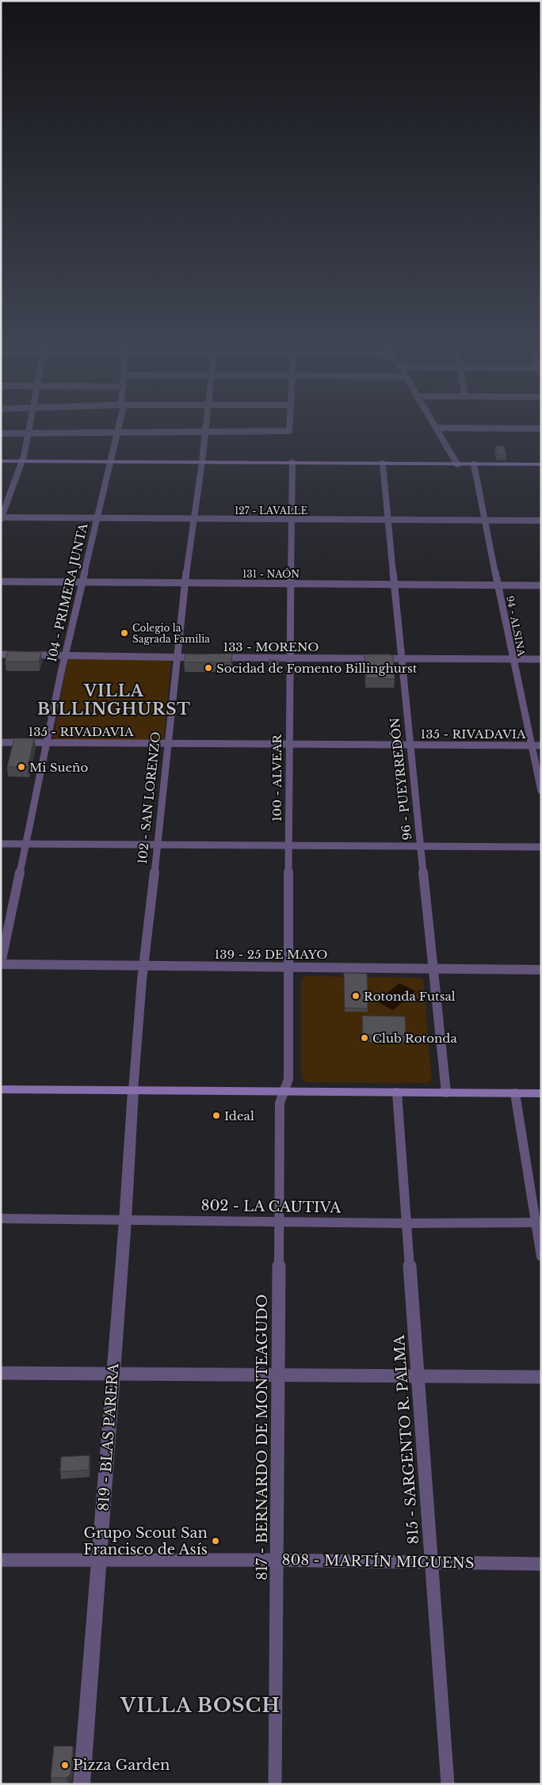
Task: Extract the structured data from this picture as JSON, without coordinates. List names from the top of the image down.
{
  "streets": {
    "street": [
      "127 - LAVALLE",
      "131 - NAÓN",
      "104 - PRIMERA JUNTA",
      "94 - ALSINA",
      "133 - MORENO",
      "135 - RIVADAVIA",
      "100 - ALVEAR",
      "96 - PUEYRREDÓN",
      "102 - SAN LORENZO",
      "139 - 25 DE MAYO",
      "802 - LA CAUTIVA",
      "819 - BLAS PARERA",
      "817 - BERNARDO DE MONTEAGUDO",
      "815 - SARGENTO R. PALMA",
      "808 - MARTÍN MIGUENS"
    ]
  },
  "crossings": [
    ["127 - LAVALLE", "104 - PRIMERA JUNTA"],
    ["127 - LAVALLE", "94 - ALSINA"],
    ["127 - LAVALLE", "100 - ALVEAR"],
    ["127 - LAVALLE", "96 - PUEYRREDÓN"],
    ["127 - LAVALLE", "102 - SAN LORENZO"],
    ["131 - NAÓN", "104 - PRIMERA JUNTA"],
    ["131 - NAÓN", "94 - ALSINA"],
    ["131 - NAÓN", "100 - ALVEAR"],
    ["131 - NAÓN", "96 - PUEYRREDÓN"],
    ["131 - NAÓN", "102 - SAN LORENZO"],
    ["104 - PRIMERA JUNTA", "133 - MORENO"],
    ["104 - PRIMERA JUNTA", "135 - RIVADAVIA"],
    ["104 - PRIMERA JUNTA", "139 - 25 DE MAYO"],
    ["94 - ALSINA", "133 - MORENO"],
    ["94 - ALSINA", "135 - RIVADAVIA"],
    ["133 - MORENO", "100 - ALVEAR"],
    ["133 - MORENO", "96 - PUEYRREDÓN"],
    ["133 - MORENO", "102 - SAN LORENZO"],
    ["135 - RIVADAVIA", "100 - ALVEAR"],
    ["135 - RIVADAVIA", "96 - PUEYRREDÓN"],
    ["135 - RIVADAVIA", "102 - SAN LORENZO"],
    ["100 - ALVEAR", "139 - 25 DE MAYO"],
    ["100 - ALVEAR", "817 - BERNARDO DE MONTEAGUDO"],
    ["96 - PUEYRREDÓN", "139 - 25 DE MAYO"],
    ["102 - SAN LORENZO", "139 - 25 DE MAYO"],
    ["102 - SAN LORENZO", "819 - BLAS PARERA"],
    ["802 - LA CAUTIVA", "819 - BLAS PARERA"],
    ["802 - LA CAUTIVA", "817 - BERNARDO DE MONTEAGUDO"],
    ["802 - LA CAUTIVA", "815 - SARGENTO R. PALMA"],
    ["819 - BLAS PARERA", "808 - MARTÍN MIGUENS"],
    ["817 - BERNARDO DE MONTEAGUDO", "808 - MARTÍN MIGUENS"],
    ["815 - SARGENTO R. PALMA", "808 - MARTÍN MIGUENS"]
  ],
  "districts": ["VILLA BILLINGHURST", "VILLA BOSCH"],
  "places": [
    "Colegio la Sagrada Familia",
    "Socidad de Fomento Billinghurst",
    "Mi Sueño",
    "Rotonda Futsal",
    "Club Rotonda",
    "Ideal",
    "Grupo Scout San Francisco de Asís",
    "Pizza Garden"
  ]
}
